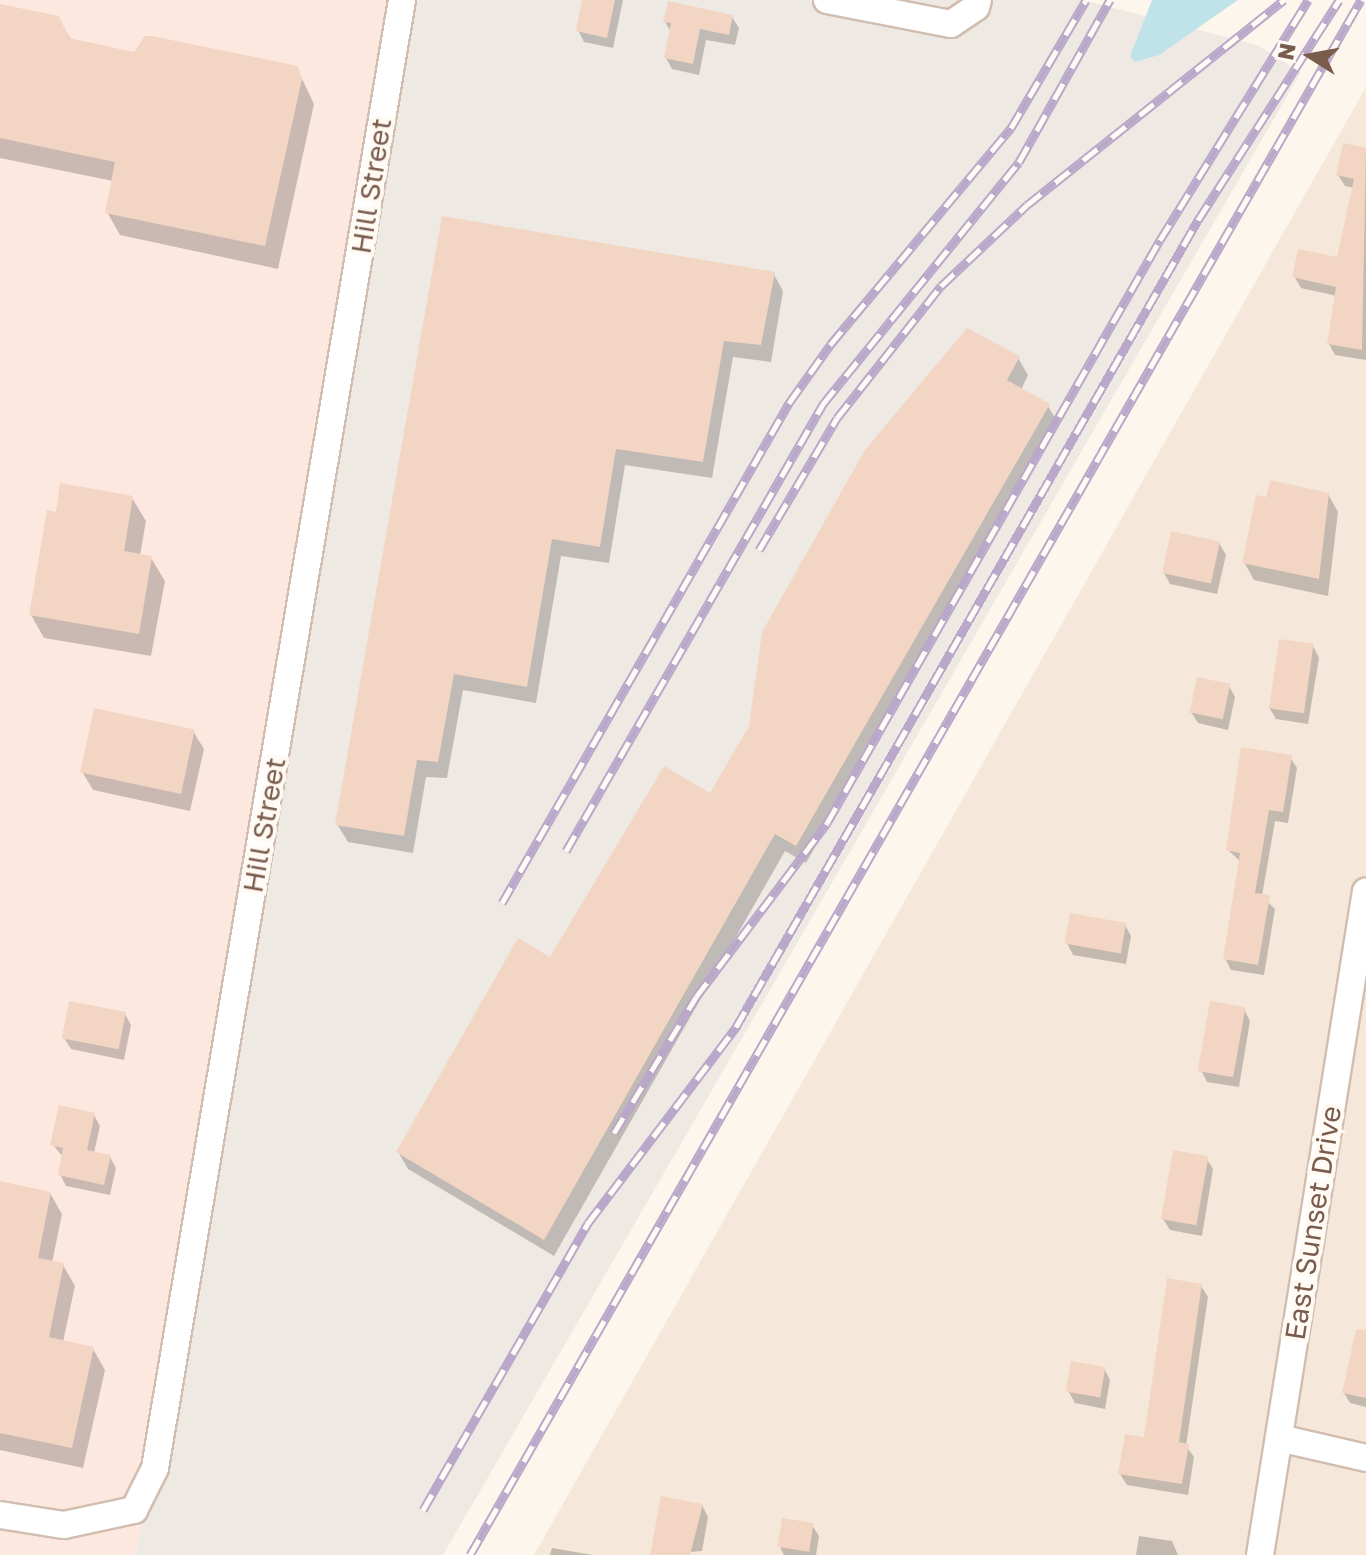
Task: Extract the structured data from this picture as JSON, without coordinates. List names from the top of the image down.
{
  "streets": {
    "street": ["Hill Street", "East Sunset Drive"]
  },
  "north": "left"
}
